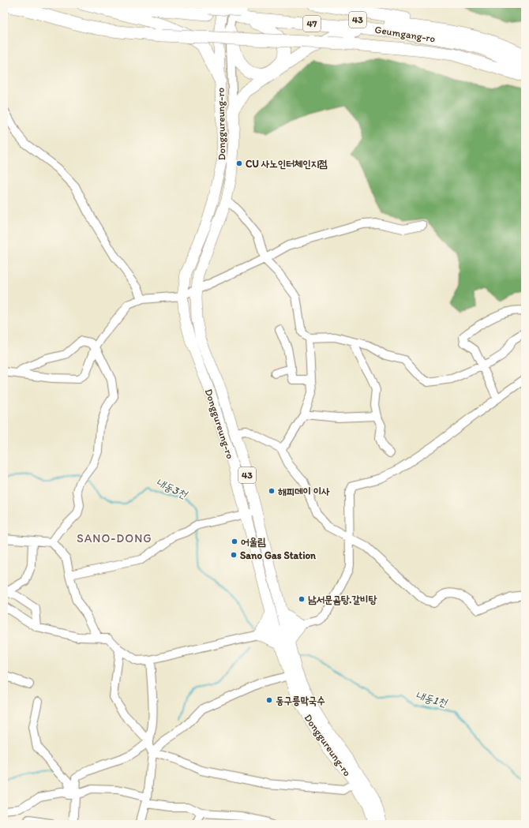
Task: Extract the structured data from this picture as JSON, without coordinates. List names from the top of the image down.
{
  "streets": {
    "highway": ["43", "47", "Geumgang-ro"],
    "main road": ["Donggureung-ro"]
  },
  "crossings": [
    ["43", "Geumgang-ro"],
    ["43", "Donggureung-ro"],
    ["Geumgang-ro", "Donggureung-ro"]
  ],
  "districts": ["SANO-DONG"],
  "water": ["내동3천", "내동1천"],
  "places": [
    "CU 사노인터체인지점",
    "해피데이 이사",
    "어울림",
    "Sano Gas Station",
    "남서문곰탕.갈비탕",
    "동구릉막국수"
  ]
}
